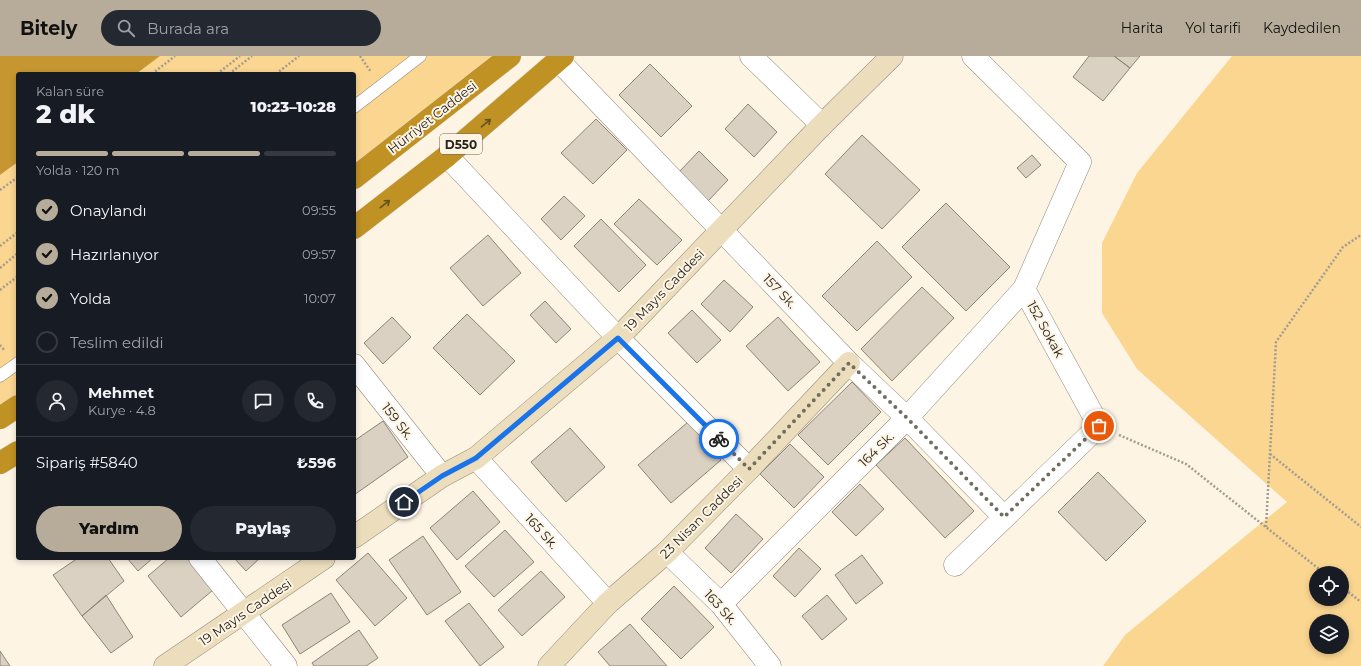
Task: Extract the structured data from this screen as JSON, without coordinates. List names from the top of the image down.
{
  "streets": {
    "highway": ["Hürriyet Caddesi", "D550"],
    "street": [
      "19 Mayıs Caddesi",
      "157 Sk.",
      "152 Sokak",
      "159 Sk.",
      "164 Sk.",
      "23 Nisan Caddesi",
      "165 Sk.",
      "163 Sk."
    ]
  },
  "crossings": [
    ["D550", "157 Sk."],
    ["19 Mayıs Caddesi", "157 Sk."],
    ["19 Mayıs Caddesi", "159 Sk."],
    ["19 Mayıs Caddesi", "165 Sk."],
    ["157 Sk.", "164 Sk."],
    ["157 Sk.", "23 Nisan Caddesi"],
    ["152 Sokak", "164 Sk."],
    ["164 Sk.", "163 Sk."],
    ["23 Nisan Caddesi", "165 Sk."],
    ["23 Nisan Caddesi", "163 Sk."]
  ],
  "page": {
    "header": "Bitely",
    "search": "Burada ara",
    "nav": ["Harita", "Yol tarifi", "Kaydedilen"],
    "heading": ["2 dk", "Kalan süre", "10:23–10:28"],
    "panel": [
      "Mehmet",
      "Kurye · 4.8",
      "Sipariş #5840",
      "₺596"
    ],
    "bar": "Yolda · 120 m",
    "list": [
      ["Onaylandı", "09:55"],
      ["Hazırlanıyor", "09:57"],
      ["Yolda", "10:07"],
      "Teslim edildi"
    ],
    "buttons": ["Yardım", "Paylaş"]
  }
}
